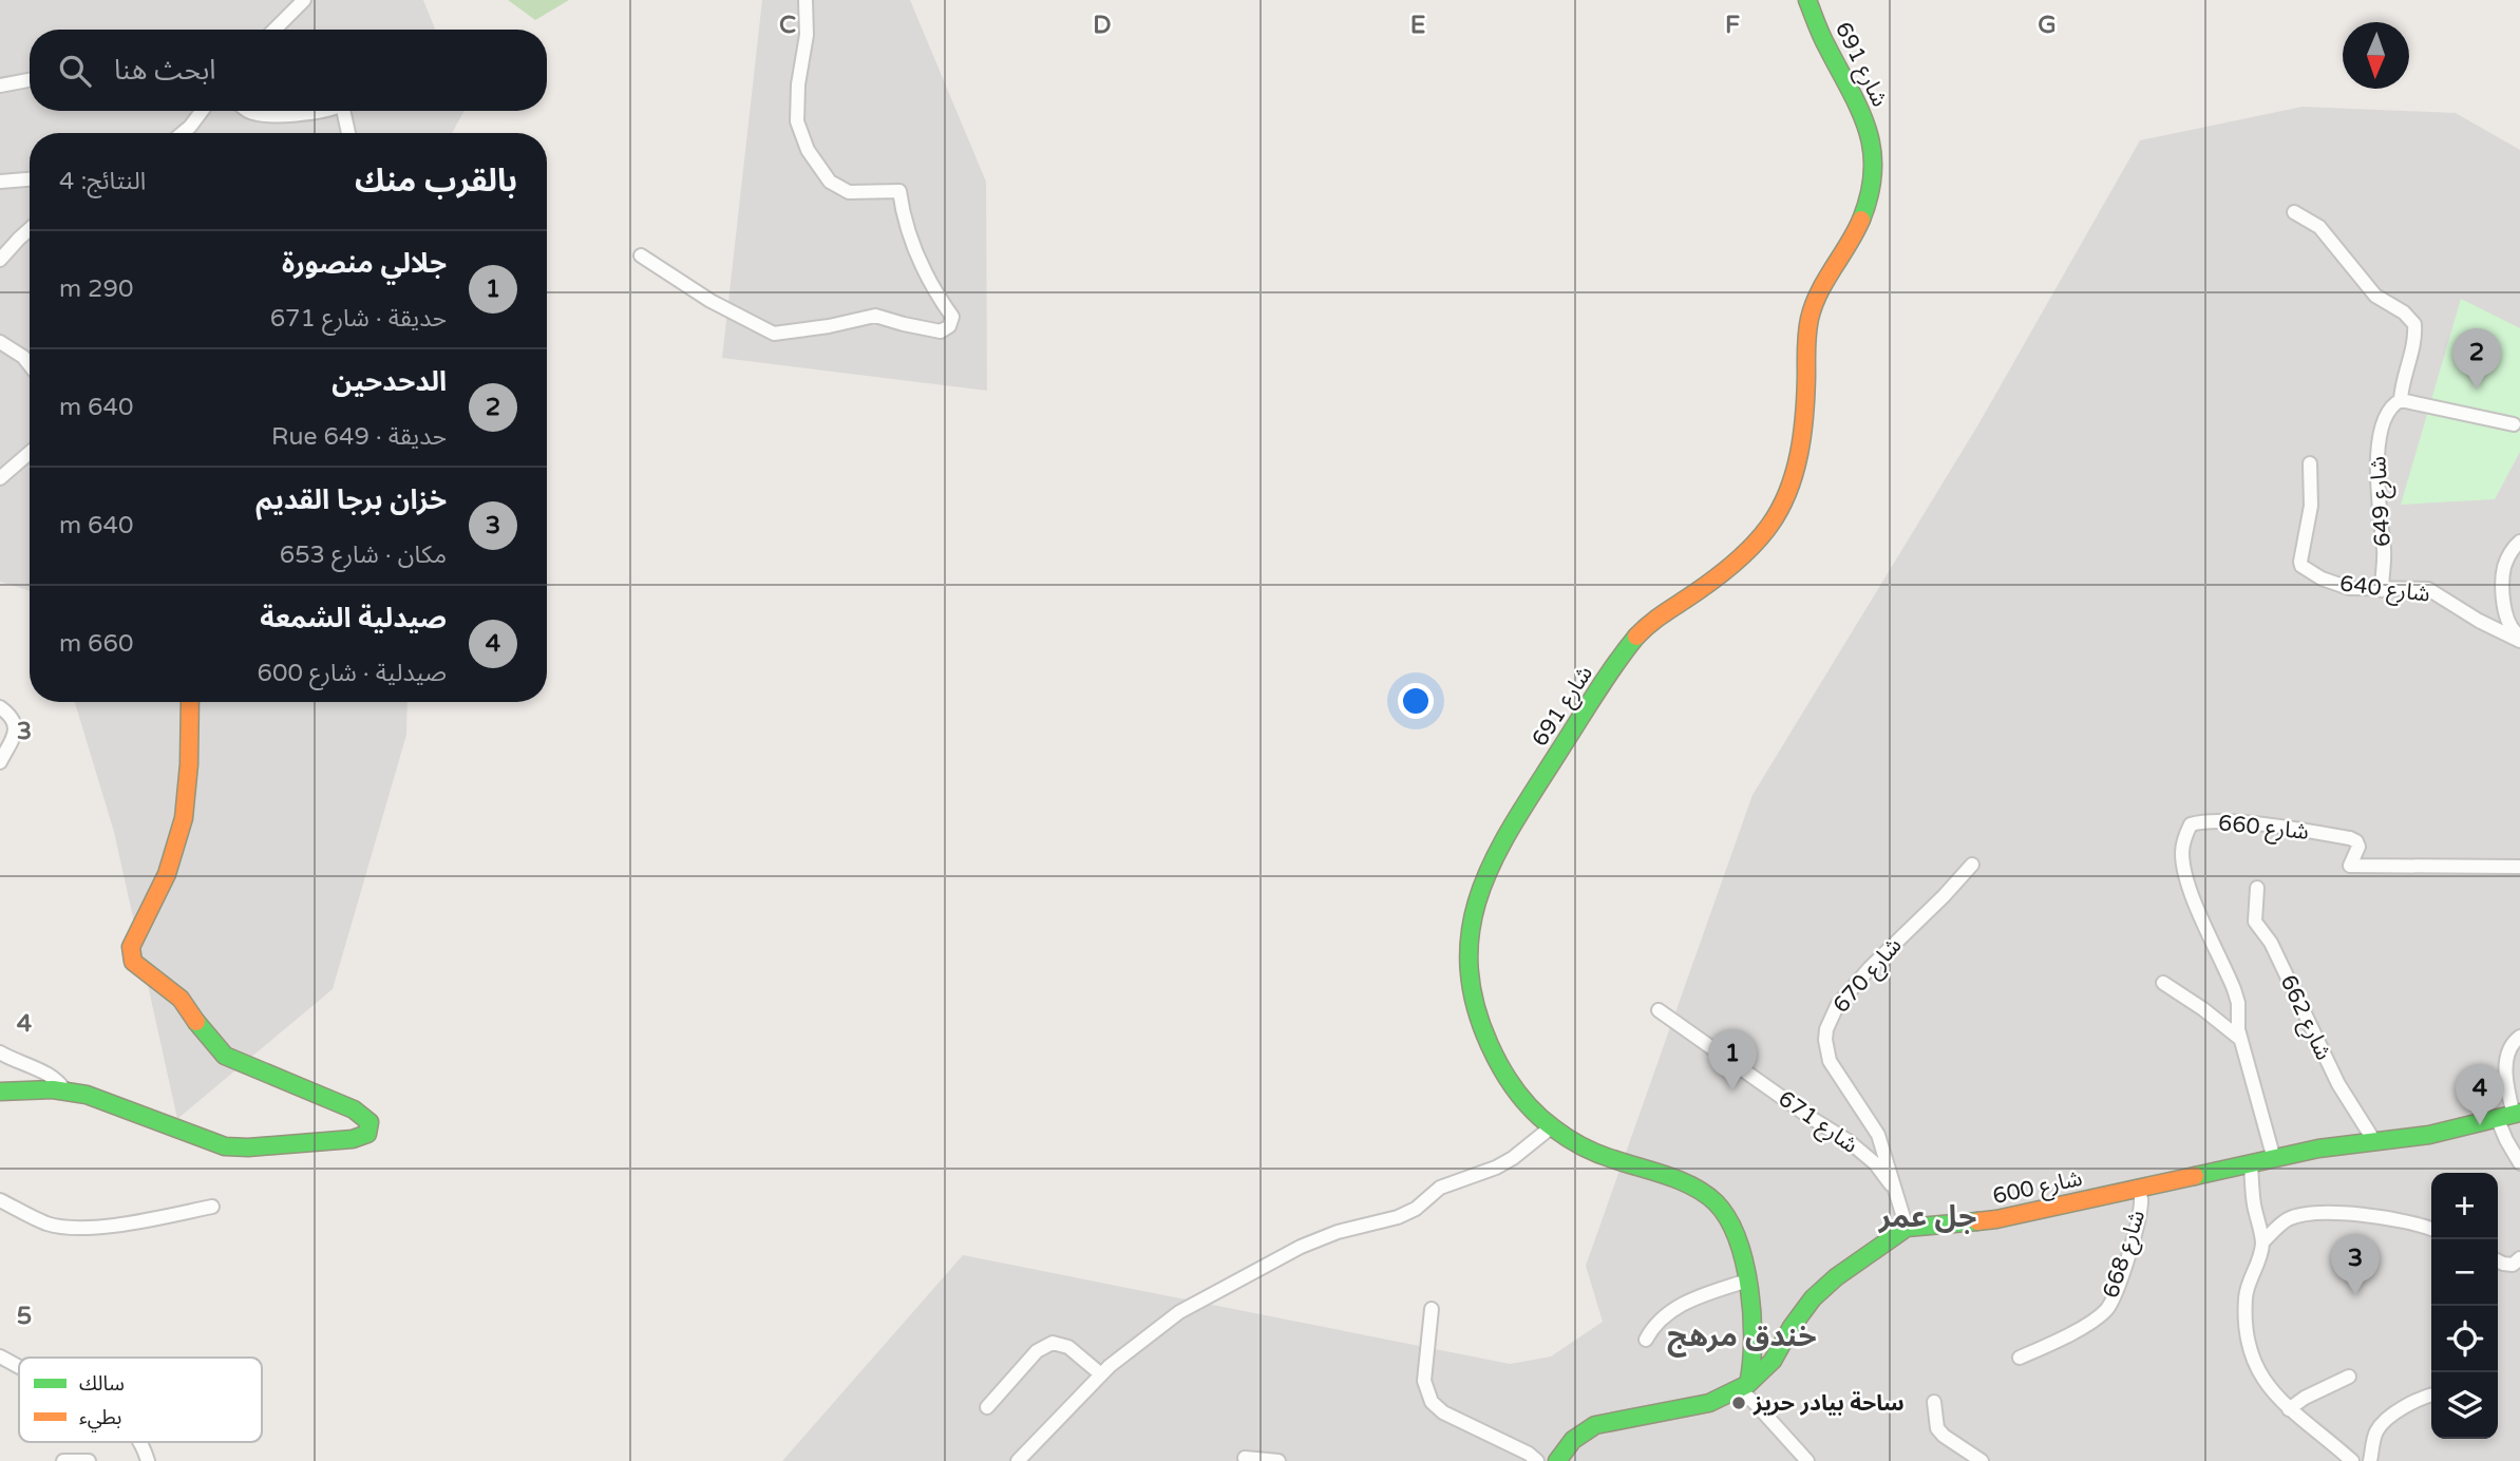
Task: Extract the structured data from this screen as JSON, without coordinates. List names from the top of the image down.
{
  "streets": {
    "main road": ["شارع 691", "شارع 600"],
    "street": [
      "شارع 649",
      "شارع 640",
      "شارع 660",
      "شارع 670",
      "شارع 662",
      "شارع 671",
      "شارع 668"
    ]
  },
  "crossings": [
    ["شارع 691", "شارع 600"],
    ["شارع 649", "شارع 640"],
    ["شارع 660", "شارع 600"],
    ["شارع 670", "شارع 671"],
    ["شارع 670", "شارع 600"],
    ["شارع 662", "شارع 600"],
    ["شارع 600", "شارع 668"]
  ],
  "districts": ["جل عمر", "خندق مرهج"],
  "places": ["ساحة بيادر حريز"],
  "legend": ["سالك", "بطيء"],
  "north": "bottom",
  "page": {
    "search": "ابحث هنا",
    "heading": ["بالقرب منك", "النتائج: 4"],
    "list": [
      {
        "mark": "1",
        "name": "جلالي منصورة",
        "note": "حديقة · شارع 671",
        "value": "290 m"
      },
      {
        "mark": "2",
        "name": "الدحدحين",
        "note": "حديقة · Rue 649",
        "value": "640 m"
      },
      {
        "mark": "3",
        "name": "خزان برجا القديم",
        "note": "مكان · شارع 653",
        "value": "640 m"
      },
      {
        "mark": "4",
        "name": "صيدلية الشمعة",
        "note": "صيدلية · شارع 600",
        "value": "660 m"
      }
    ],
    "pins": [
      "2",
      "1",
      "4",
      "3"
    ],
    "map_buttons": ["+", "−"]
  },
  "grid": {
    "columns": [
      "C",
      "D",
      "E",
      "F",
      "G"
    ],
    "rows": ["3", "4", "5"]
  }
}
